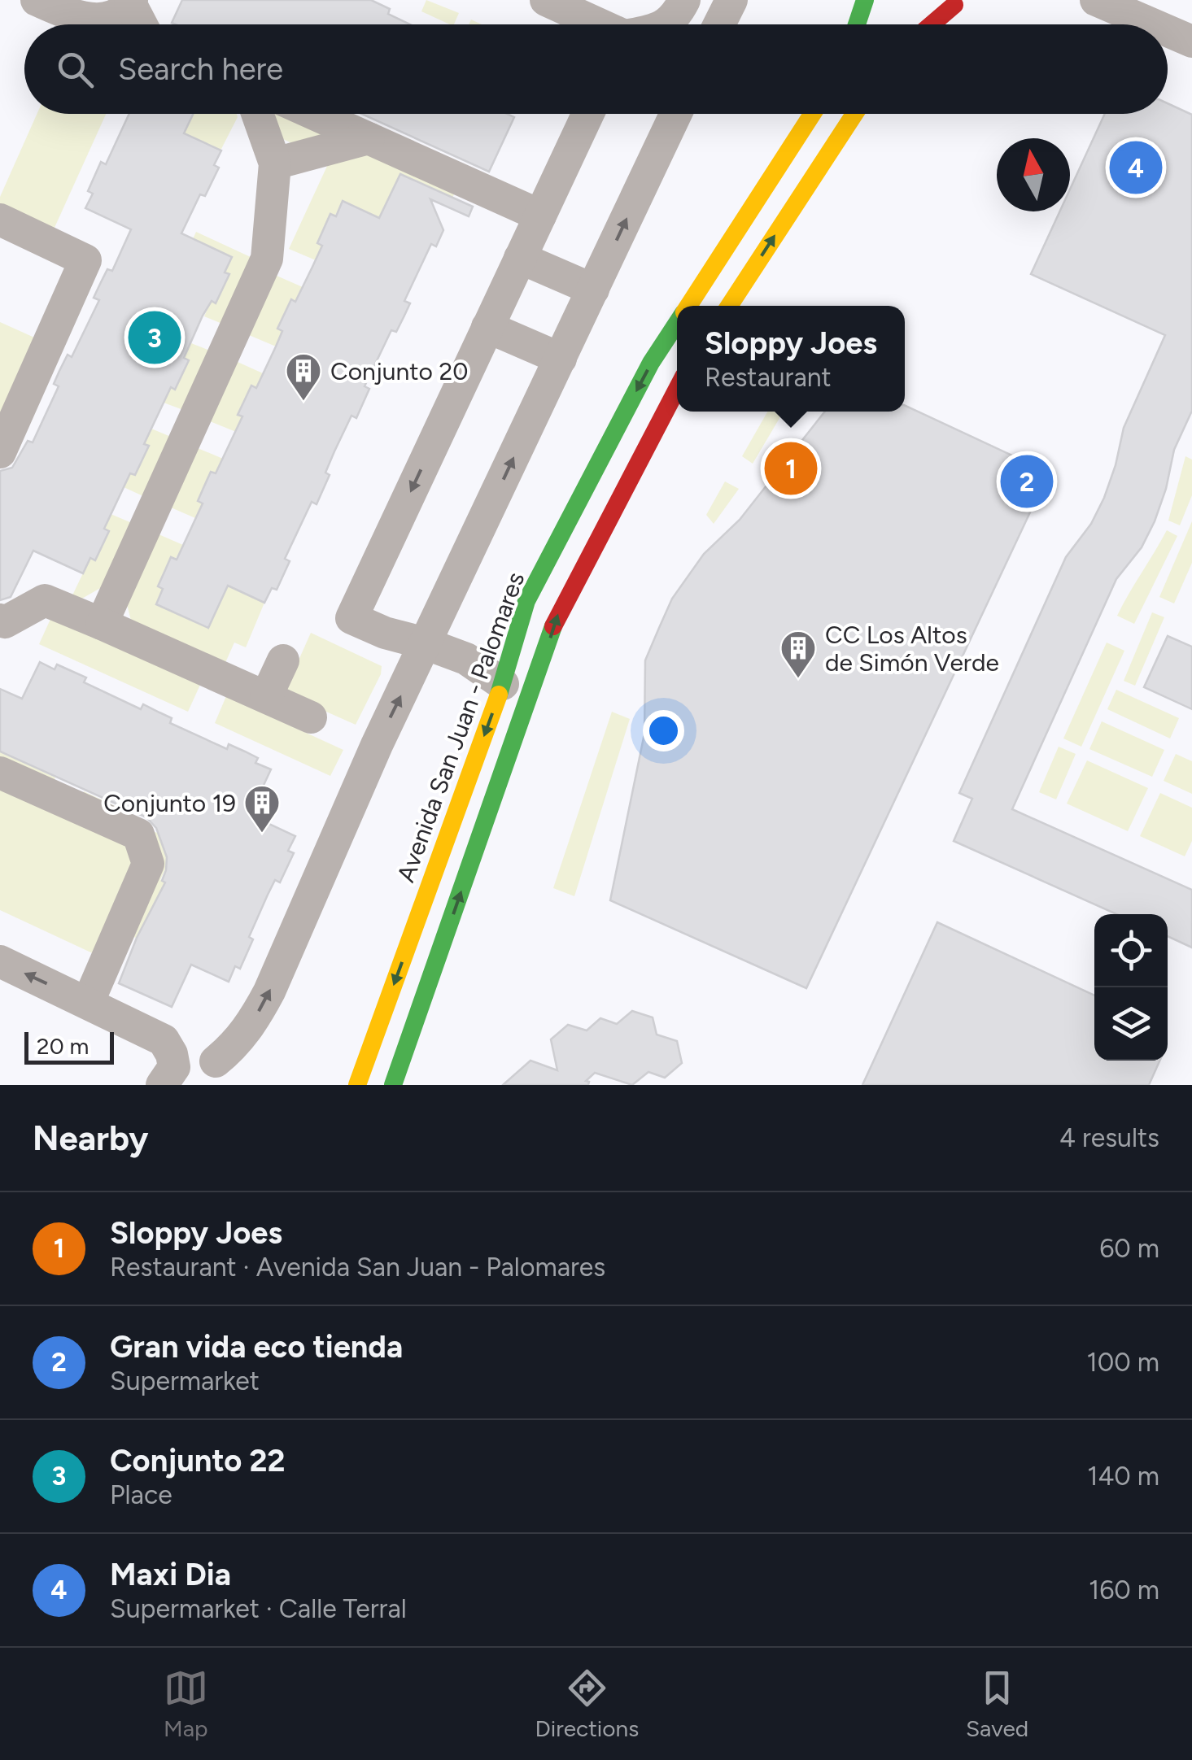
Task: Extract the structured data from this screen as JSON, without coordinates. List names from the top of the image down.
{
  "streets": {
    "street": ["Avenida San Juan - Palomares"]
  },
  "places": {
    "building": ["Conjunto 20", "CC Los Altos de Simón Verde", "Conjunto 19"]
  },
  "scale_bar": "20 m",
  "north": "top",
  "page": {
    "search": "Search here",
    "pins": [
      "4",
      "3",
      "1",
      "2"
    ],
    "popup": ["Sloppy Joes", "Restaurant"],
    "scale": "20 m",
    "heading": ["Nearby", "4 results"],
    "list": [
      {
        "mark": "1",
        "name": "Sloppy Joes",
        "note": "Restaurant · Avenida San Juan - Palomares",
        "value": "60 m"
      },
      {
        "mark": "2",
        "name": "Gran vida eco tienda",
        "note": "Supermarket",
        "value": "100 m"
      },
      {
        "mark": "3",
        "name": "Conjunto 22",
        "note": "Place",
        "value": "140 m"
      },
      {
        "mark": "4",
        "name": "Maxi Dia",
        "note": "Supermarket · Calle Terral",
        "value": "160 m"
      }
    ],
    "nav": ["Map", "Directions", "Saved"]
  }
}
